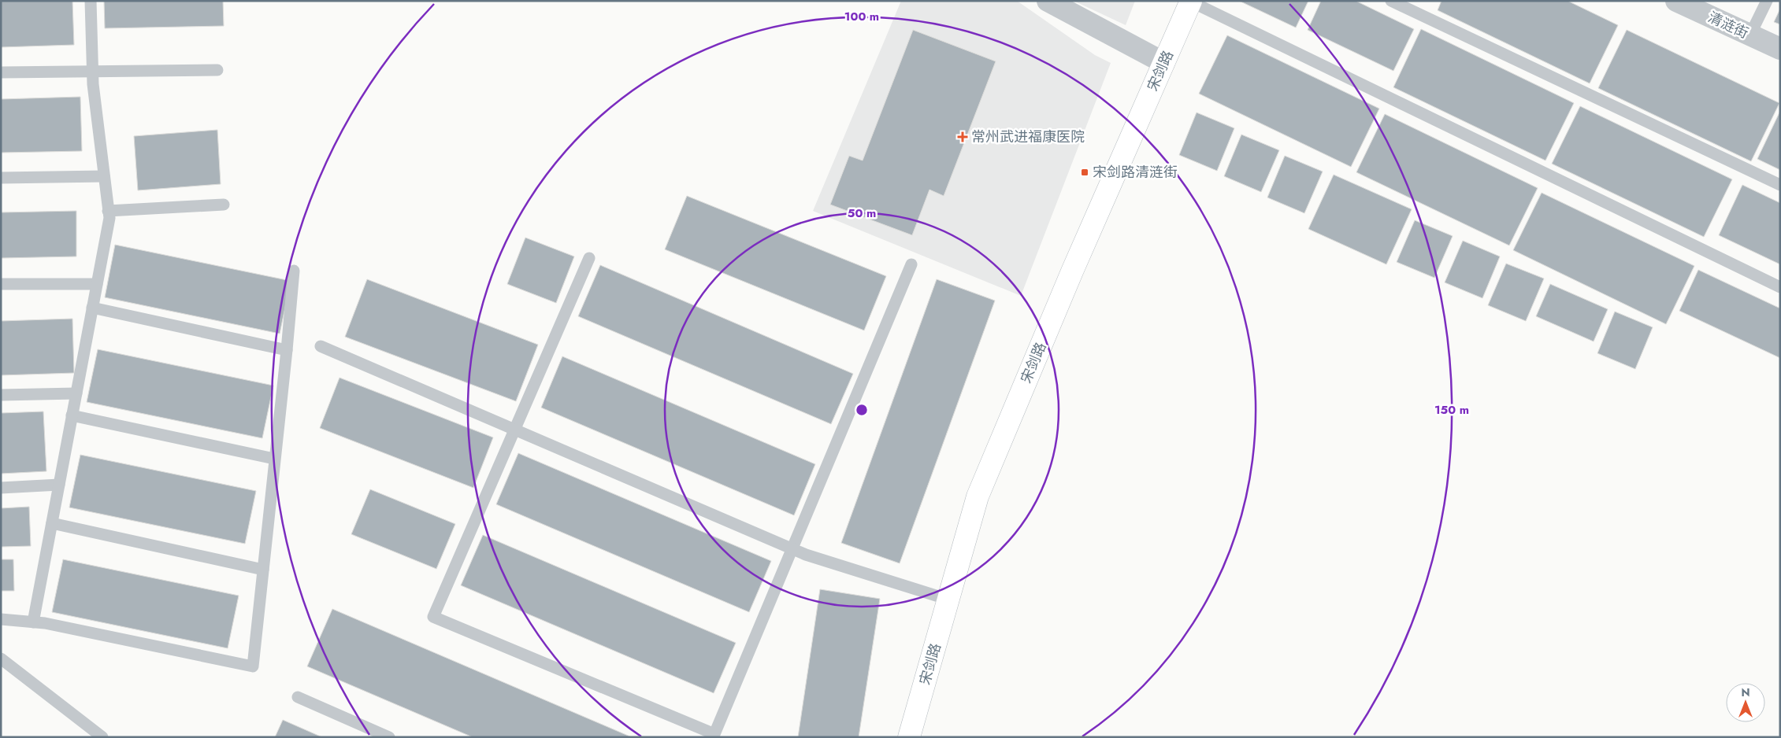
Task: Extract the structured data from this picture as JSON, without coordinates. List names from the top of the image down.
{
  "streets": {
    "main road": ["宋剑路"],
    "street": ["清涟街"]
  },
  "places": {
    "health": ["常州武进福康医院"],
    "transit": ["宋剑路清涟街"]
  },
  "north": "top",
  "rings": ["100 m", "50 m", "150 m"]
}
